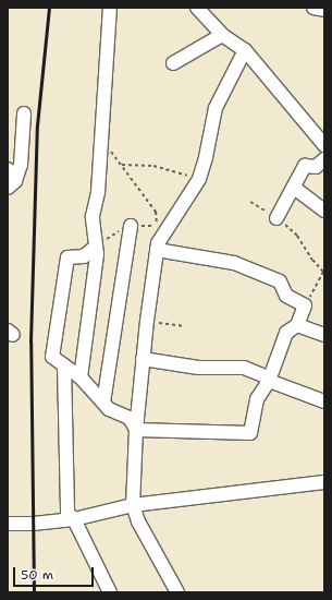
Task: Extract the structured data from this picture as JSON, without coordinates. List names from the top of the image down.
{
  "scale_bar": "50 m"
}
